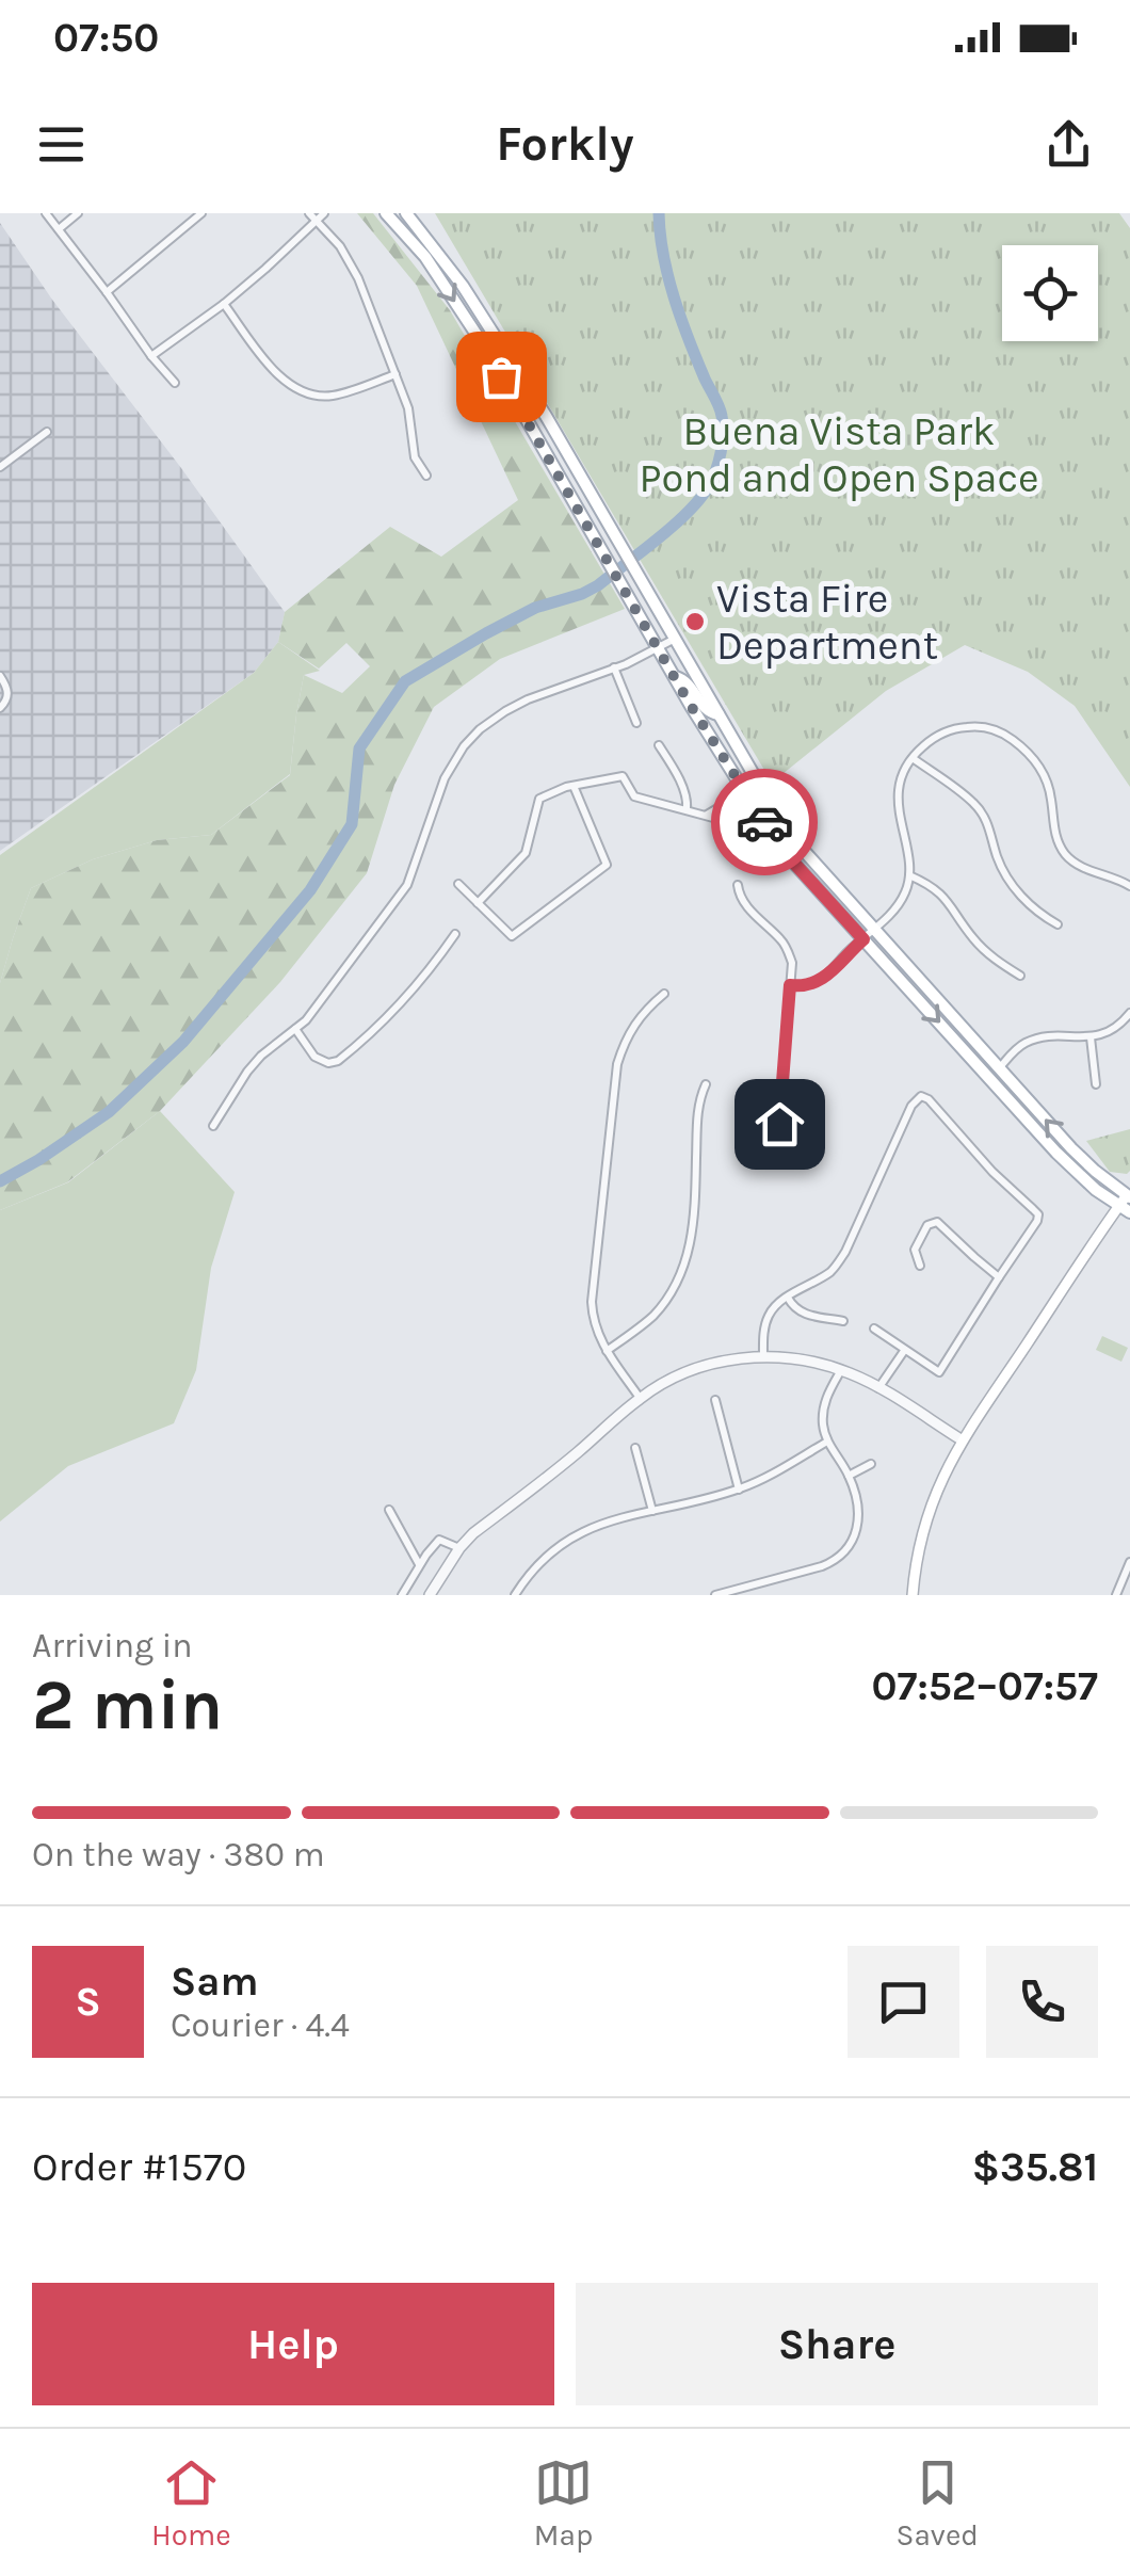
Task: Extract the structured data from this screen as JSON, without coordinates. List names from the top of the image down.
{
  "parks": ["Buena Vista Park Pond and Open Space"],
  "places": ["Vista Fire Department"],
  "page": {
    "status": "07:50",
    "header": "Forkly",
    "heading": ["2 min", "Arriving in", "07:52–07:57"],
    "panel": [
      "Sam",
      "Courier · 4.4",
      "Order #1570",
      "$35.81"
    ],
    "bar": "On the way · 380 m",
    "round": "S",
    "buttons": ["Help", "Share"],
    "tabs": ["Home", "Map", "Saved"]
  }
}
